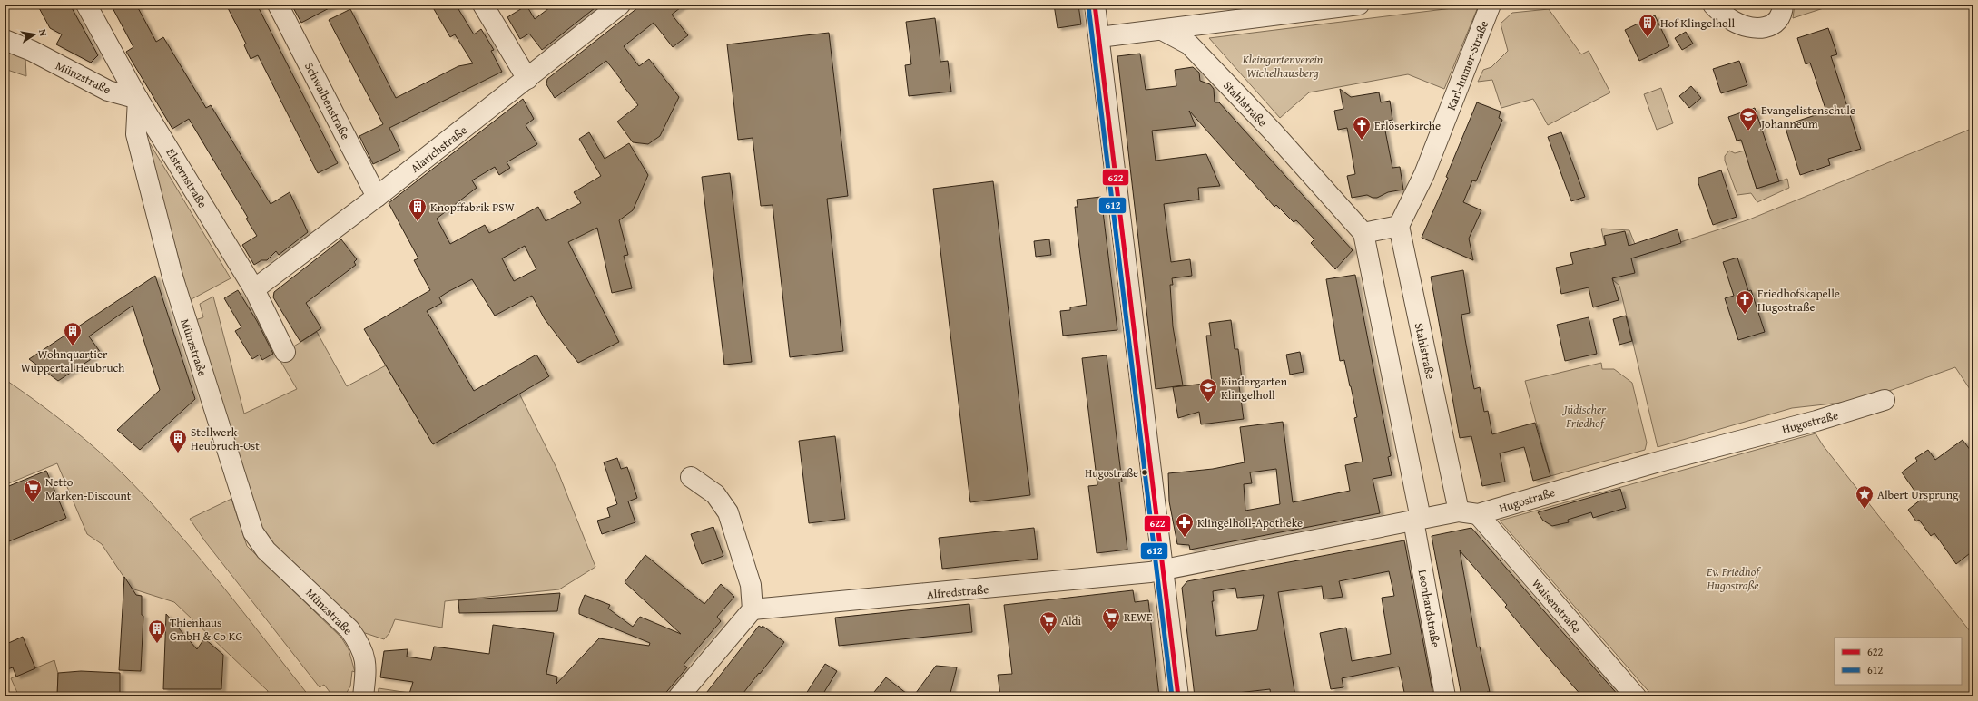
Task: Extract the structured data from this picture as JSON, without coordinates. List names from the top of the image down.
{
  "streets": {
    "street": [
      "Karl-Immer-Straße",
      "Münzstraße",
      "Schwalbenstraße",
      "Stahlstraße",
      "Alarichstraße",
      "Elsternstraße",
      "Hugostraße",
      "Alfredstraße",
      "Waisenstraße",
      "Leonhardstraße"
    ]
  },
  "crossings": [
    ["Karl-Immer-Straße", "Stahlstraße"],
    ["Münzstraße", "Elsternstraße"],
    ["Schwalbenstraße", "Alarichstraße"],
    ["Stahlstraße", "Hugostraße"],
    ["Alarichstraße", "Elsternstraße"],
    ["Hugostraße", "Alfredstraße"],
    ["Hugostraße", "Waisenstraße"],
    ["Hugostraße", "Leonhardstraße"]
  ],
  "parks": ["Kleingartenverein Wichelhausberg", "Jüdischer Friedhof", "Ev. Friedhof Hugostraße"],
  "places": {
    "building": [
      "Hof Klingelholl",
      "Knopffabrik PSW",
      "Wohnquartier Wuppertal Heubruch",
      "Stellwerk Heubruch-Ost",
      "Thienhaus GmbH & Co KG"
    ],
    "school or university": ["Evangelistenschule Johanneum", "Kindergarten Klingelholl"],
    "church": ["Erlöserkirche", "Friedhofskapelle Hugostraße"],
    "other": ["Hugostraße"],
    "supermarket": ["Netto Marken-Discount", "REWE", "Aldi"],
    "place": ["Albert Ursprung"],
    "pharmacy": ["Klingelholl-Apotheke"]
  },
  "lines": ["transit line 622", "transit line 612"],
  "legend": ["622", "612"],
  "north": "right"
}
